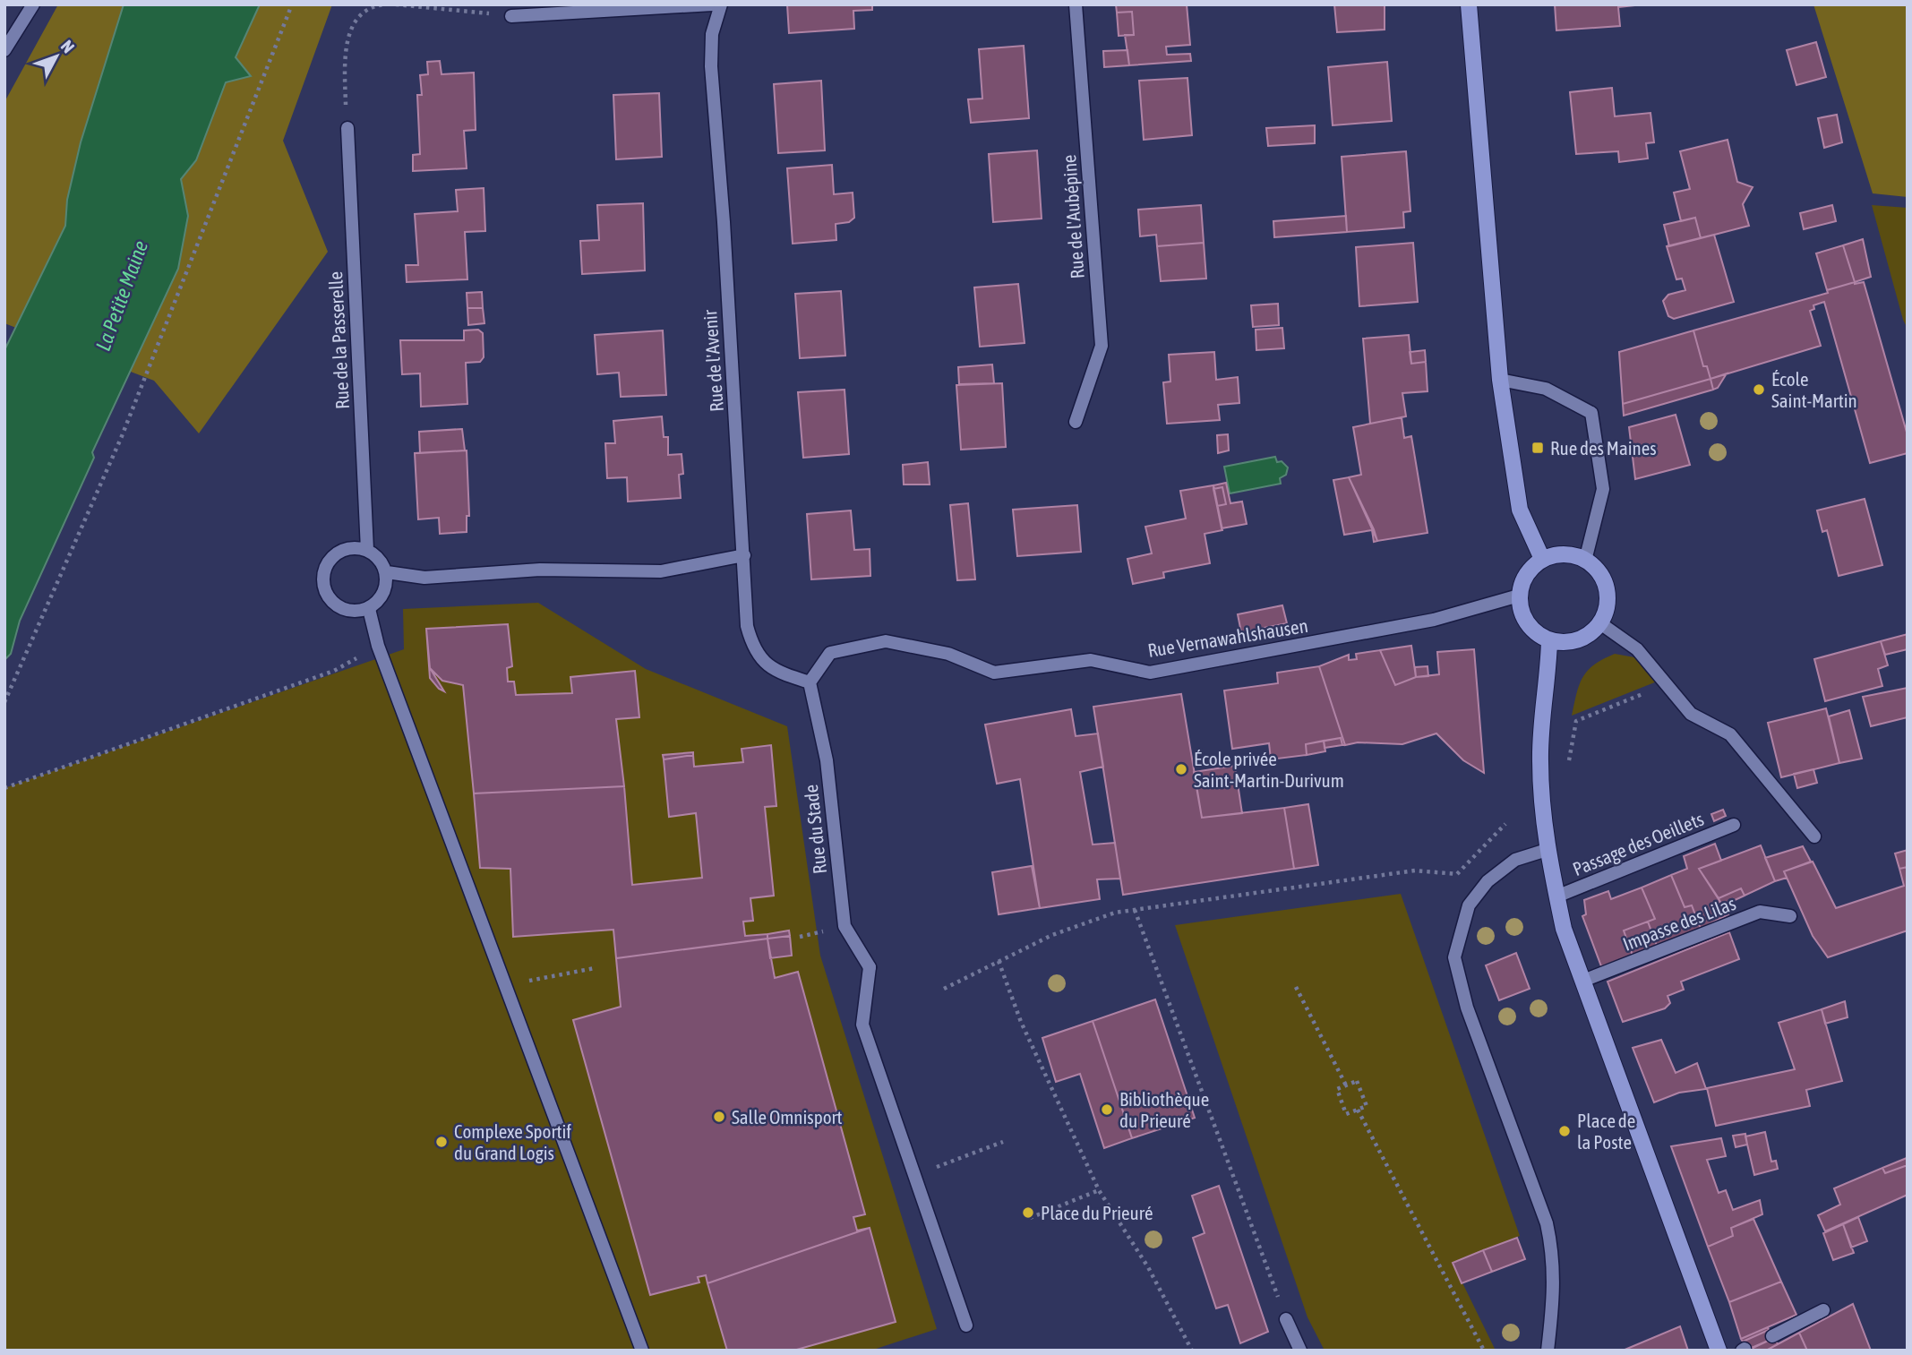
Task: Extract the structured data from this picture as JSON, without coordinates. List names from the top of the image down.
{
  "streets": {
    "street": [
      "Rue de l'Aubépine",
      "Rue de la Passerelle",
      "Rue de l'Avenir",
      "Rue Vernawahlshausen",
      "Rue du Stade",
      "Passage des Oeillets",
      "Impasse des Lilas"
    ]
  },
  "crossings": [
    ["Rue de l'Avenir", "Rue Vernawahlshausen"],
    ["Rue de l'Avenir", "Rue du Stade"],
    ["Rue Vernawahlshausen", "Rue du Stade"]
  ],
  "water": ["La Petite Maine"],
  "places": {
    "other": [
      "École Saint-Martin",
      "École privée Saint-Martin-Durivum",
      "Bibliothèque du Prieuré",
      "Salle Omnisport",
      "Place de la Poste",
      "Complexe Sportif du Grand Logis",
      "Place du Prieuré"
    ],
    "transit": ["Rue des Maines"]
  },
  "north": "top right"
}
